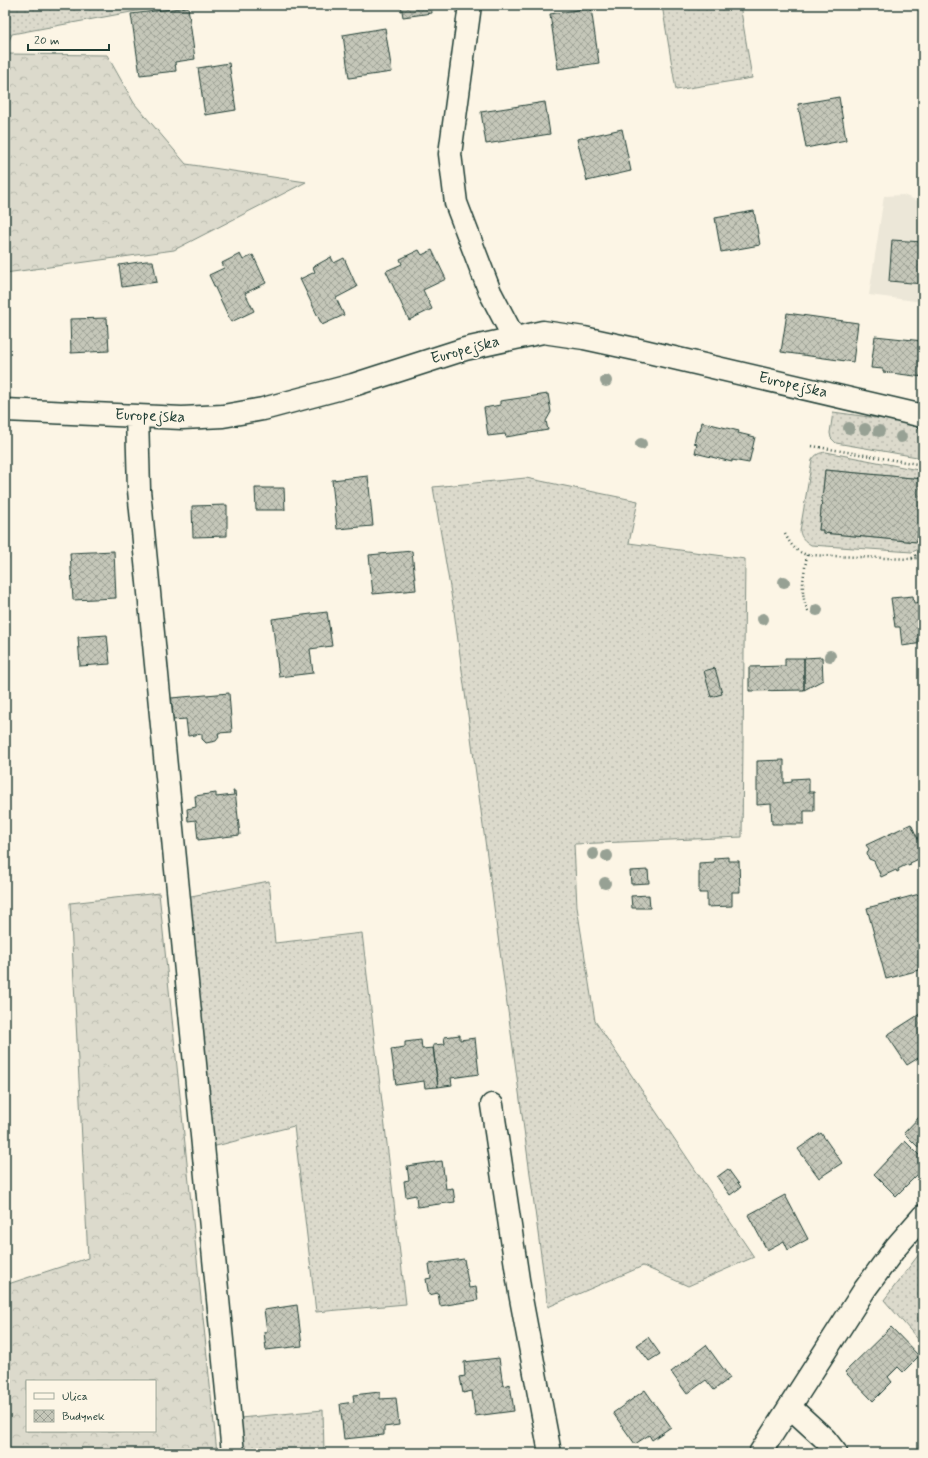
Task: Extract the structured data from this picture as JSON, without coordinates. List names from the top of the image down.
{
  "streets": {
    "street": ["Europejska"]
  },
  "legend": ["Ulica", "Budynek"],
  "scale_bar": "20 m"
}
